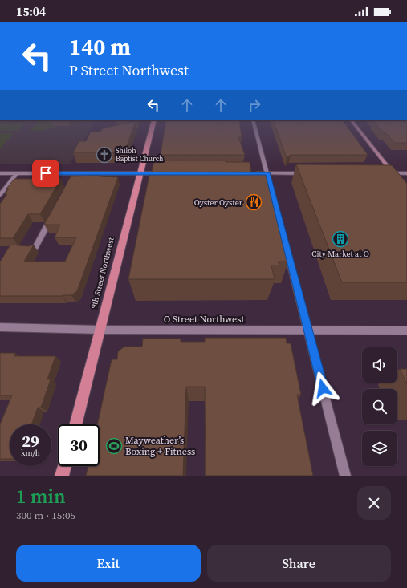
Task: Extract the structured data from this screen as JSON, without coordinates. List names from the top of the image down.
{
  "streets": {
    "main road": ["9th Street Northwest"],
    "street": ["O Street Northwest"]
  },
  "crossings": [
    ["9th Street Northwest", "O Street Northwest"]
  ],
  "places": {
    "church": ["Shiloh Baptist Church"],
    "restaurant": ["Oyster Oyster"],
    "building": ["City Market at O"],
    "sports": ["Mayweather’s Boxing + Fitness"]
  },
  "page": {
    "status": "15:04",
    "turn": ["140 m", "P Street Northwest"],
    "speed": "29 km/h",
    "limit": "30",
    "heading": ["1 min", "300 m · 15:05"],
    "buttons": ["Exit", "Share"]
  }
}
